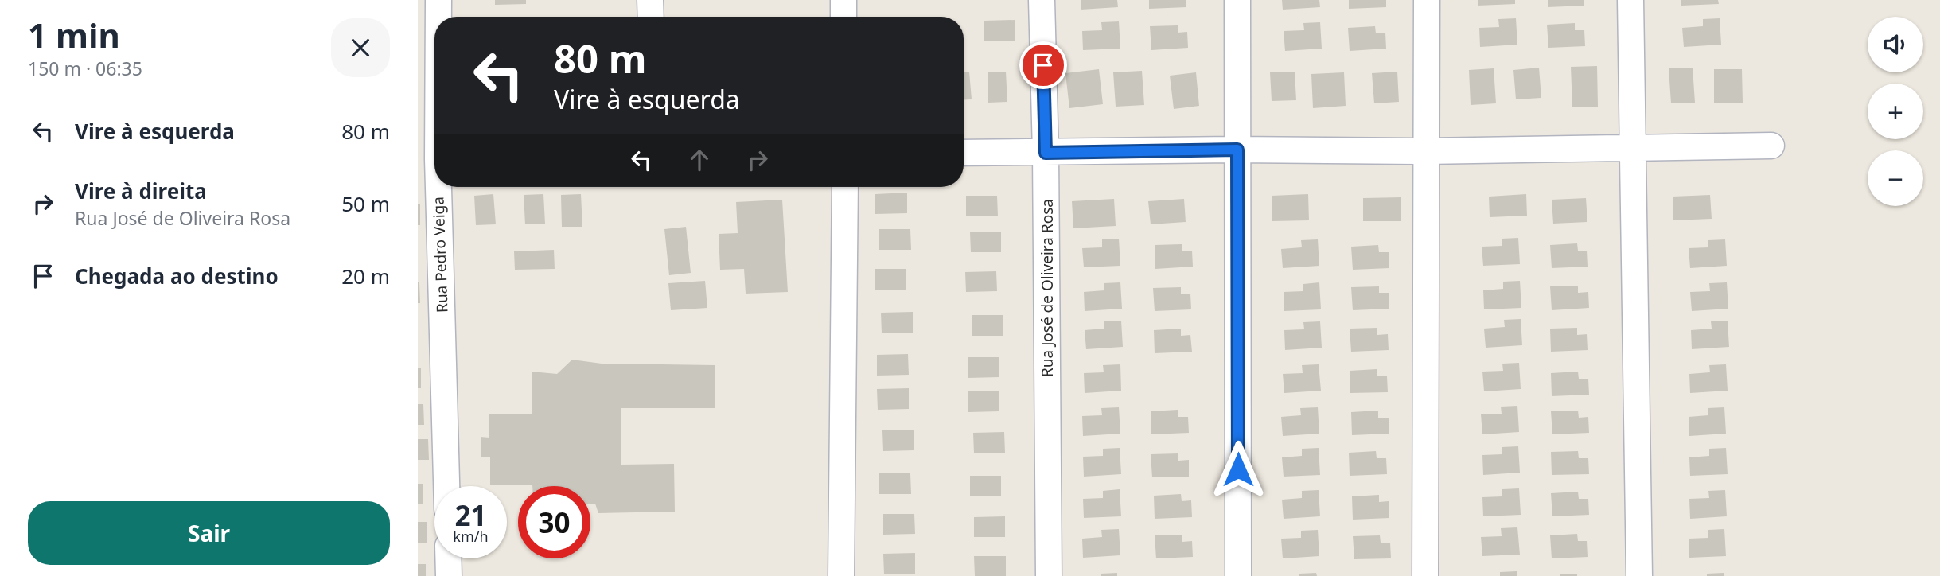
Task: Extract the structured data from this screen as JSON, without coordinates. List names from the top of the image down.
{
  "streets": {
    "street": ["Rua Pedro Veiga", "Rua José de Oliveira Rosa"]
  },
  "page": {
    "heading": ["1 min", "150 m · 06:35"],
    "map_buttons": ["+", "−"],
    "turn": ["80 m", "Vire à esquerda"],
    "list": [
      {
        "name": "Vire à esquerda",
        "value": "80 m"
      },
      {
        "name": "Vire à direita",
        "note": "Rua José de Oliveira Rosa",
        "value": "50 m"
      },
      {
        "name": "Chegada ao destino",
        "value": "20 m"
      }
    ],
    "speed": "21 km/h",
    "limit": "30",
    "buttons": "Sair"
  }
}
